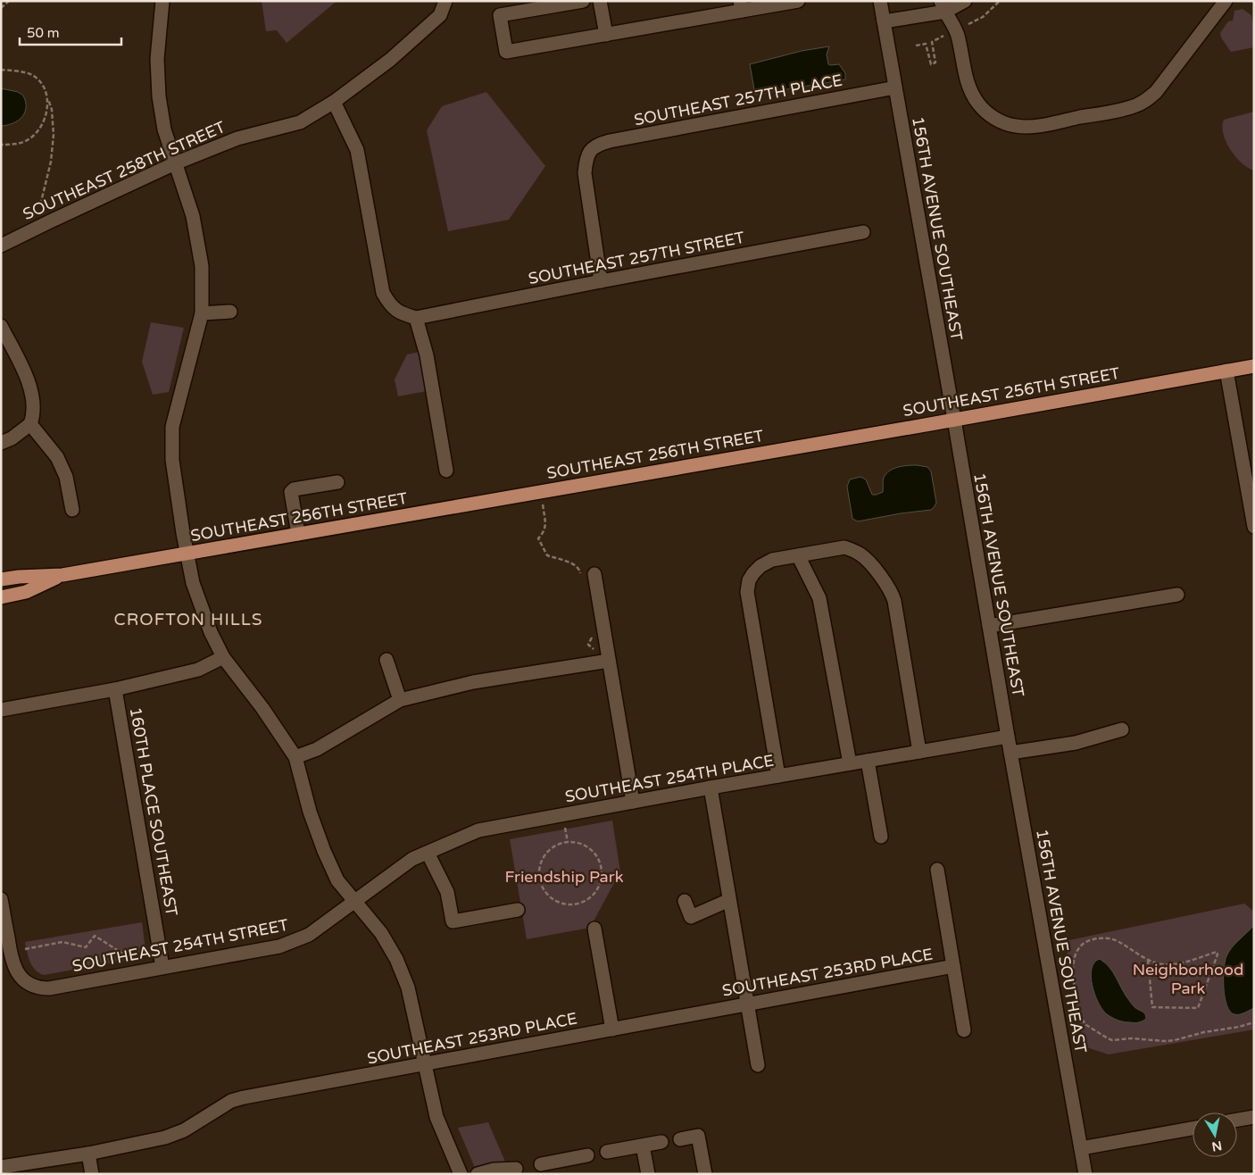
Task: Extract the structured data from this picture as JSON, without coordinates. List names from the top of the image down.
{
  "streets": {
    "main road": ["SOUTHEAST 256TH STREET"],
    "street": [
      "SOUTHEAST 257TH PLACE",
      "SOUTHEAST 258TH STREET",
      "156TH AVENUE SOUTHEAST",
      "SOUTHEAST 257TH STREET",
      "SOUTHEAST 254TH PLACE",
      "160TH PLACE SOUTHEAST",
      "SOUTHEAST 254TH STREET",
      "SOUTHEAST 253RD PLACE"
    ]
  },
  "crossings": [
    ["SOUTHEAST 257TH PLACE", "156TH AVENUE SOUTHEAST"],
    ["SOUTHEAST 257TH PLACE", "SOUTHEAST 257TH STREET"],
    ["156TH AVENUE SOUTHEAST", "SOUTHEAST 256TH STREET"],
    ["156TH AVENUE SOUTHEAST", "SOUTHEAST 254TH PLACE"],
    ["SOUTHEAST 254TH PLACE", "SOUTHEAST 254TH STREET"],
    ["160TH PLACE SOUTHEAST", "SOUTHEAST 254TH STREET"]
  ],
  "districts": ["CROFTON HILLS"],
  "parks": ["Friendship Park", "Neighborhood Park"],
  "scale_bar": "50 m",
  "north": "bottom"
}
